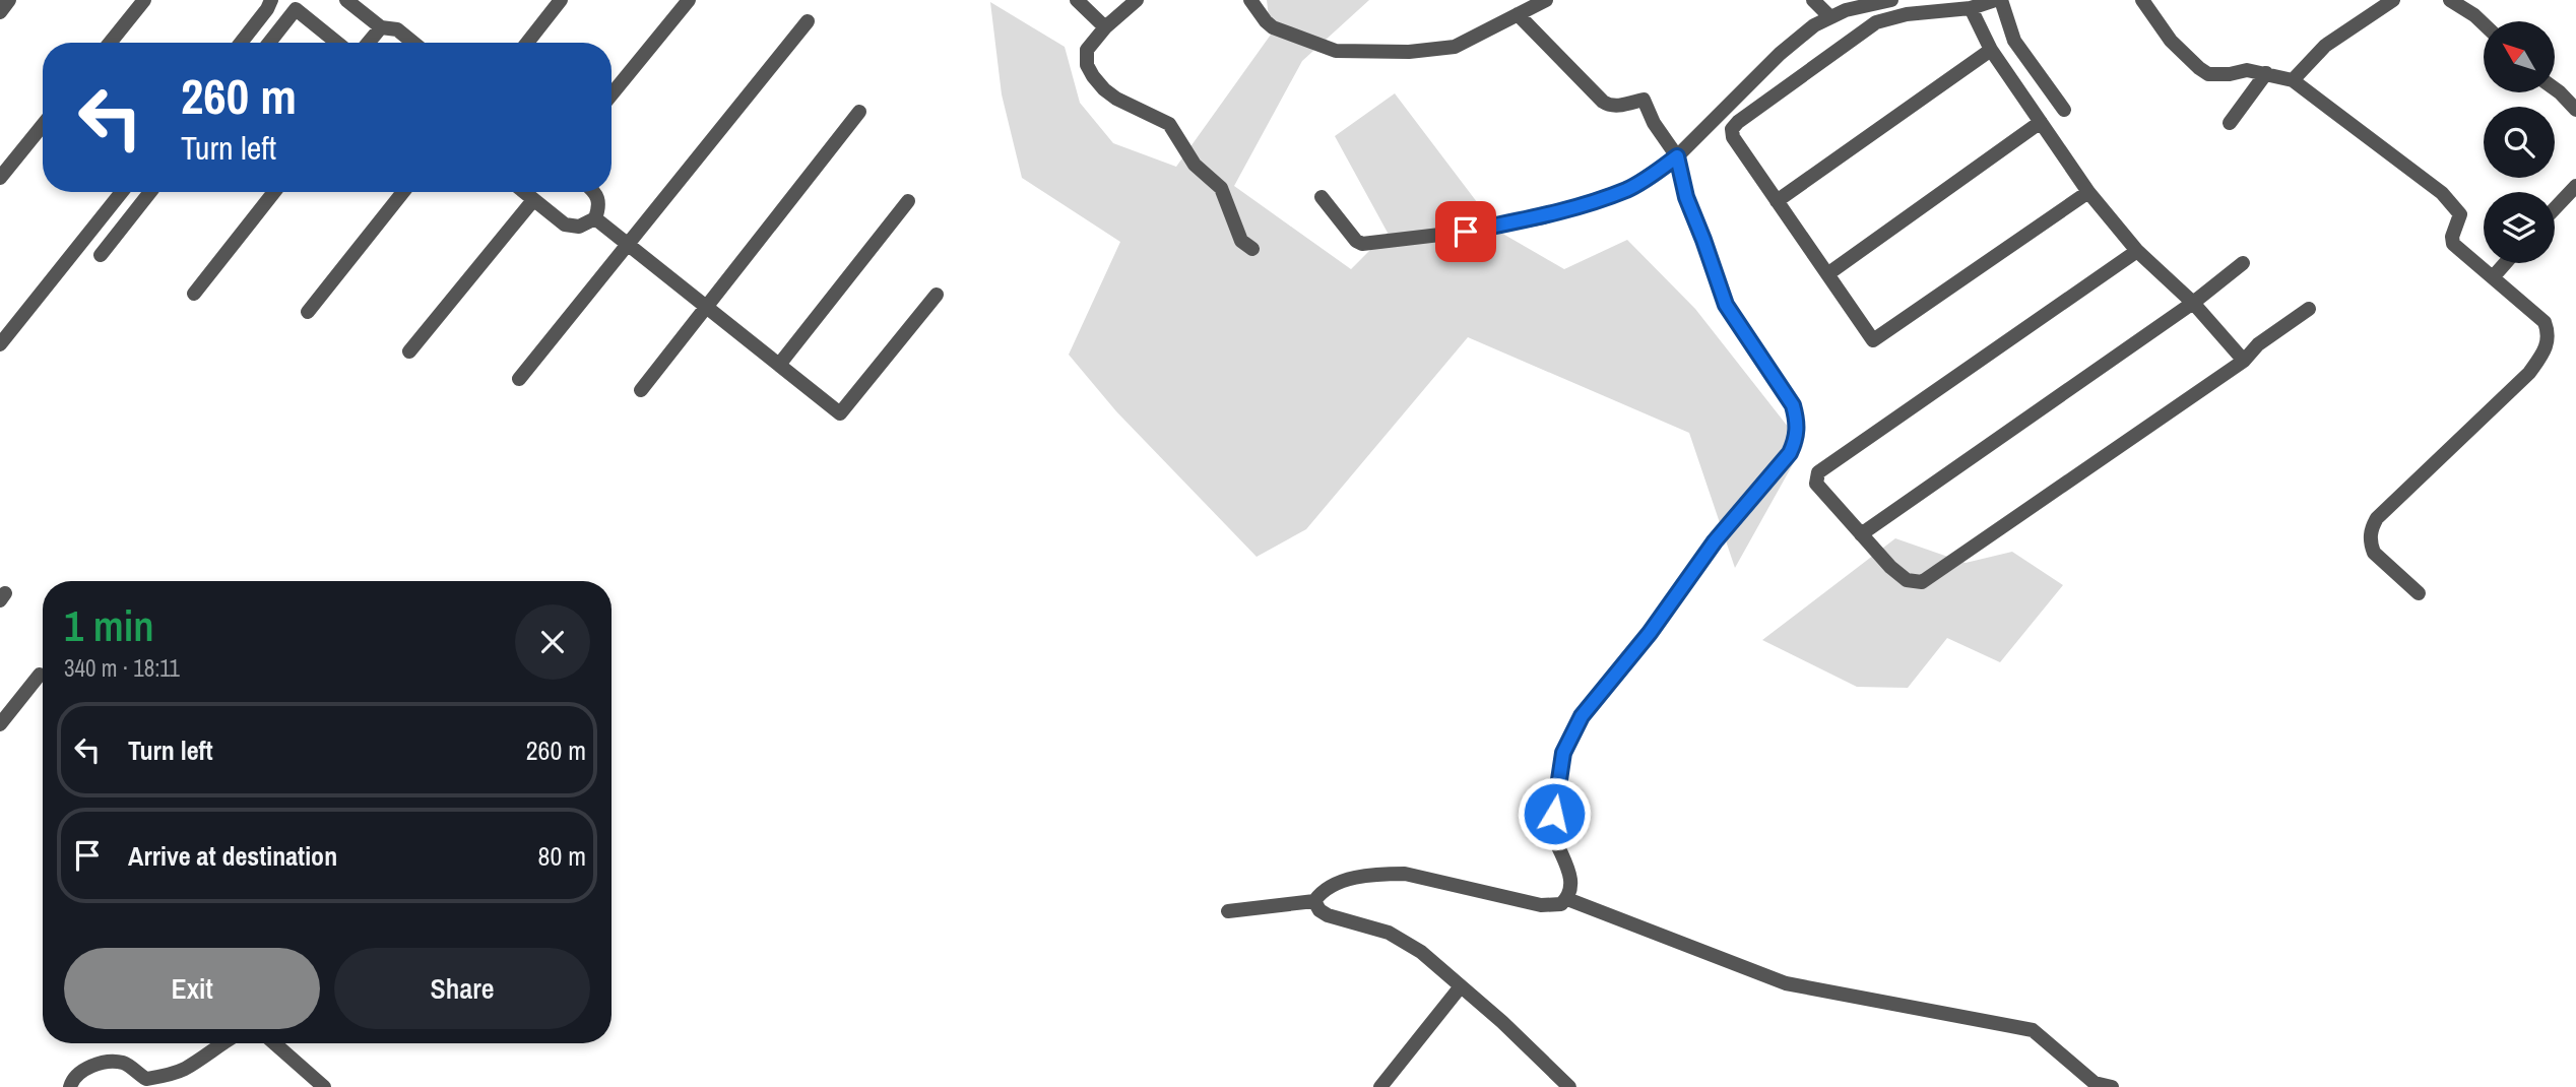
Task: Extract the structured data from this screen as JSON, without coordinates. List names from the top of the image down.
{
  "north": "top left",
  "page": {
    "turn": ["260 m", "Turn left"],
    "heading": ["1 min", "340 m · 18:11"],
    "list": [
      {
        "name": "Turn left",
        "value": "260 m"
      },
      {
        "name": "Arrive at destination",
        "value": "80 m"
      }
    ],
    "buttons": ["Exit", "Share"]
  }
}
